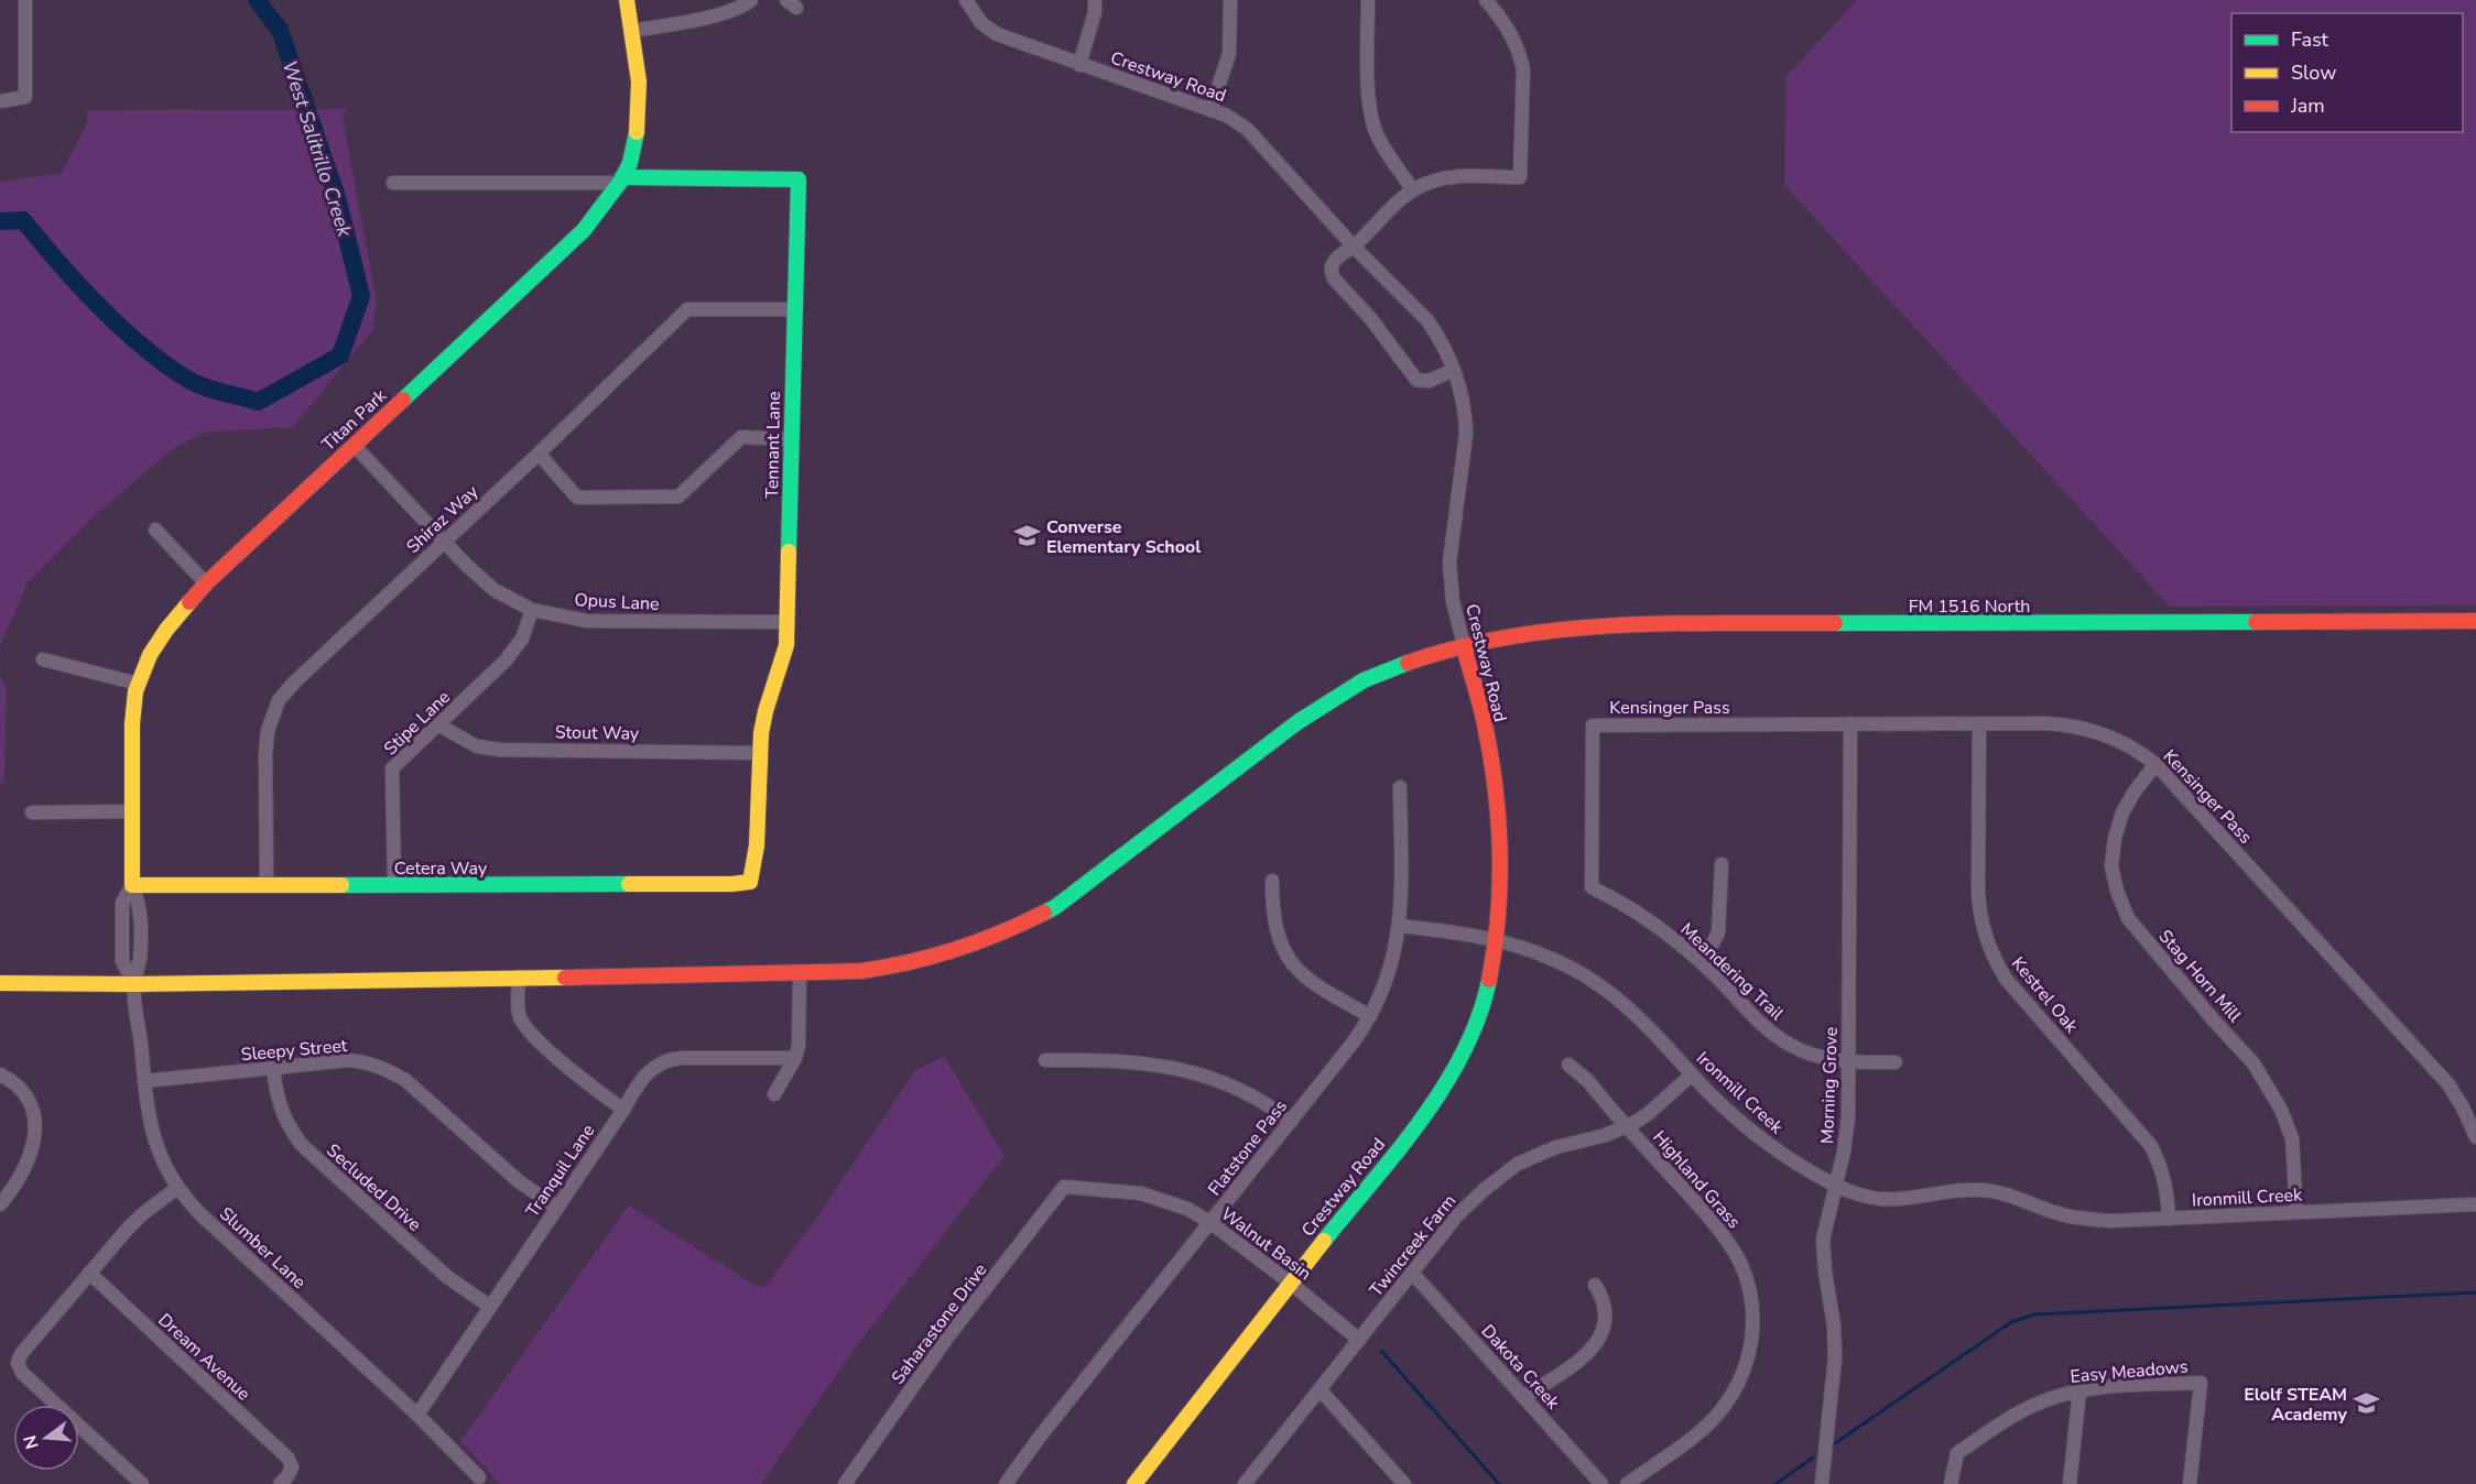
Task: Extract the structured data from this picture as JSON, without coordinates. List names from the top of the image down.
{
  "streets": {
    "street": [
      "Crestway Road",
      "Titan Park",
      "Tennant Lane",
      "Shiraz Way",
      "Opus Lane",
      "FM 1516 North",
      "Kensinger Pass",
      "Stipe Lane",
      "Stout Way",
      "Cetera Way",
      "Meandering Trail",
      "Stag Horn Mill",
      "Kestrel Oak",
      "Sleepy Street",
      "Morning Grove",
      "Ironmill Creek",
      "Flatstone Pass",
      "Tranquil Lane",
      "Highland Grass",
      "Secluded Drive",
      "Walnut Basin",
      "Twincreek Farm",
      "Slumber Lane",
      "Saharastone Drive",
      "Dream Avenue",
      "Dakota Creek",
      "Easy Meadows"
    ]
  },
  "crossings": [
    ["Crestway Road", "FM 1516 North"],
    ["Crestway Road", "Ironmill Creek"],
    ["Crestway Road", "Walnut Basin"],
    ["Titan Park", "Tennant Lane"],
    ["Titan Park", "Opus Lane"],
    ["Titan Park", "Cetera Way"],
    ["Titan Park", "Slumber Lane"],
    ["Tennant Lane", "Shiraz Way"],
    ["Tennant Lane", "Opus Lane"],
    ["Tennant Lane", "Stout Way"],
    ["Tennant Lane", "Cetera Way"],
    ["Shiraz Way", "Opus Lane"],
    ["Shiraz Way", "Cetera Way"],
    ["Opus Lane", "Stipe Lane"],
    ["FM 1516 North", "Slumber Lane"],
    ["Kensinger Pass", "Meandering Trail"],
    ["Kensinger Pass", "Stag Horn Mill"],
    ["Kensinger Pass", "Kestrel Oak"],
    ["Kensinger Pass", "Morning Grove"],
    ["Stipe Lane", "Stout Way"],
    ["Stipe Lane", "Cetera Way"],
    ["Cetera Way", "Slumber Lane"],
    ["Meandering Trail", "Morning Grove"],
    ["Stag Horn Mill", "Ironmill Creek"],
    ["Kestrel Oak", "Ironmill Creek"],
    ["Sleepy Street", "Tranquil Lane"],
    ["Sleepy Street", "Secluded Drive"],
    ["Sleepy Street", "Slumber Lane"],
    ["Morning Grove", "Ironmill Creek"],
    ["Ironmill Creek", "Flatstone Pass"],
    ["Ironmill Creek", "Twincreek Farm"],
    ["Flatstone Pass", "Walnut Basin"],
    ["Tranquil Lane", "Secluded Drive"],
    ["Tranquil Lane", "Slumber Lane"],
    ["Highland Grass", "Twincreek Farm"],
    ["Walnut Basin", "Twincreek Farm"],
    ["Walnut Basin", "Saharastone Drive"],
    ["Twincreek Farm", "Dakota Creek"]
  ],
  "water": ["West Salitrillo Creek"],
  "places": {
    "school or university": ["Converse Elementary School", "Elolf STEAM Academy"]
  },
  "legend": ["Fast", "Slow", "Jam"],
  "north": "left"
}
